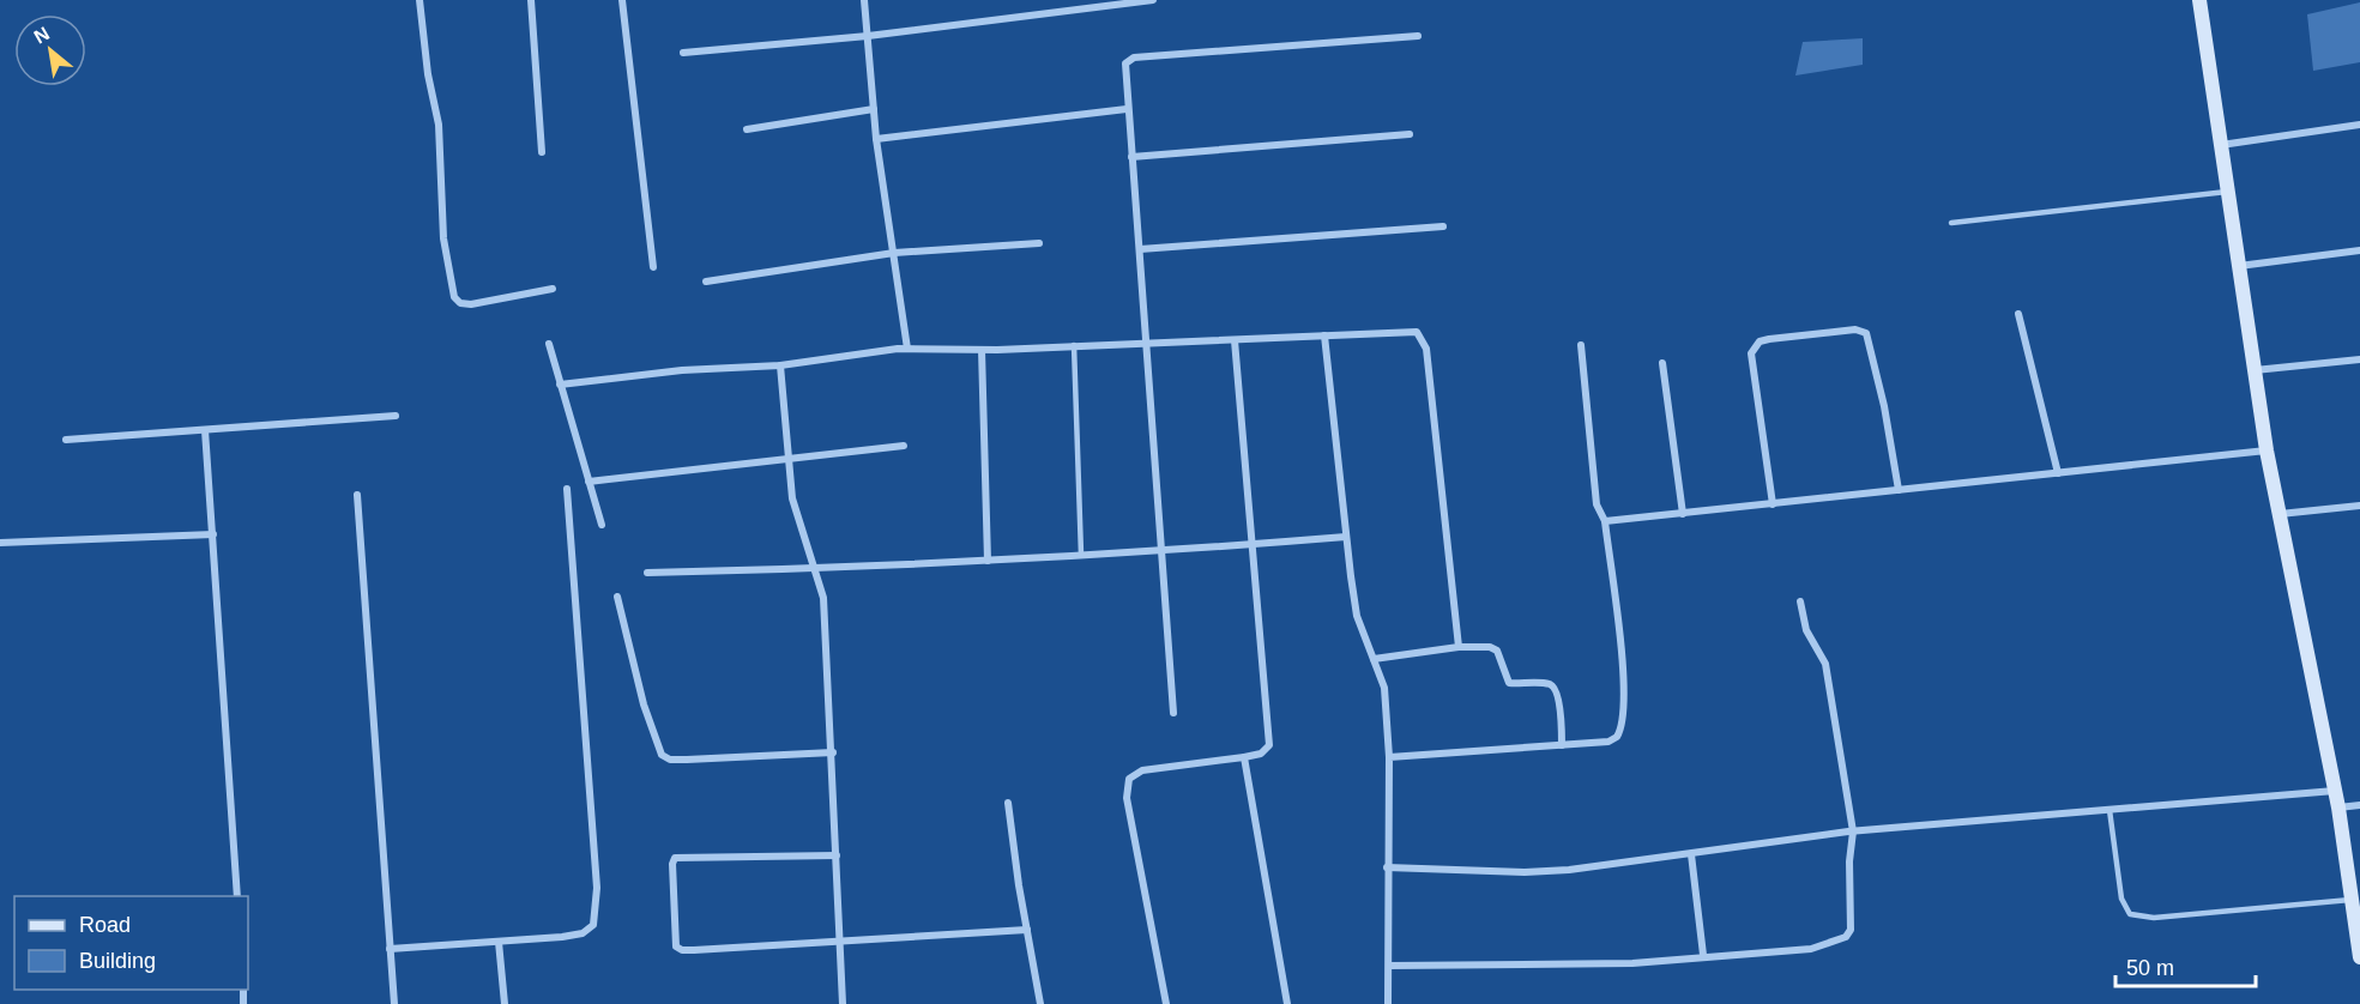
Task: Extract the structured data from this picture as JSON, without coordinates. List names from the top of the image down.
{
  "legend": ["Road", "Building"],
  "scale_bar": "50 m",
  "north": "top left"
}
